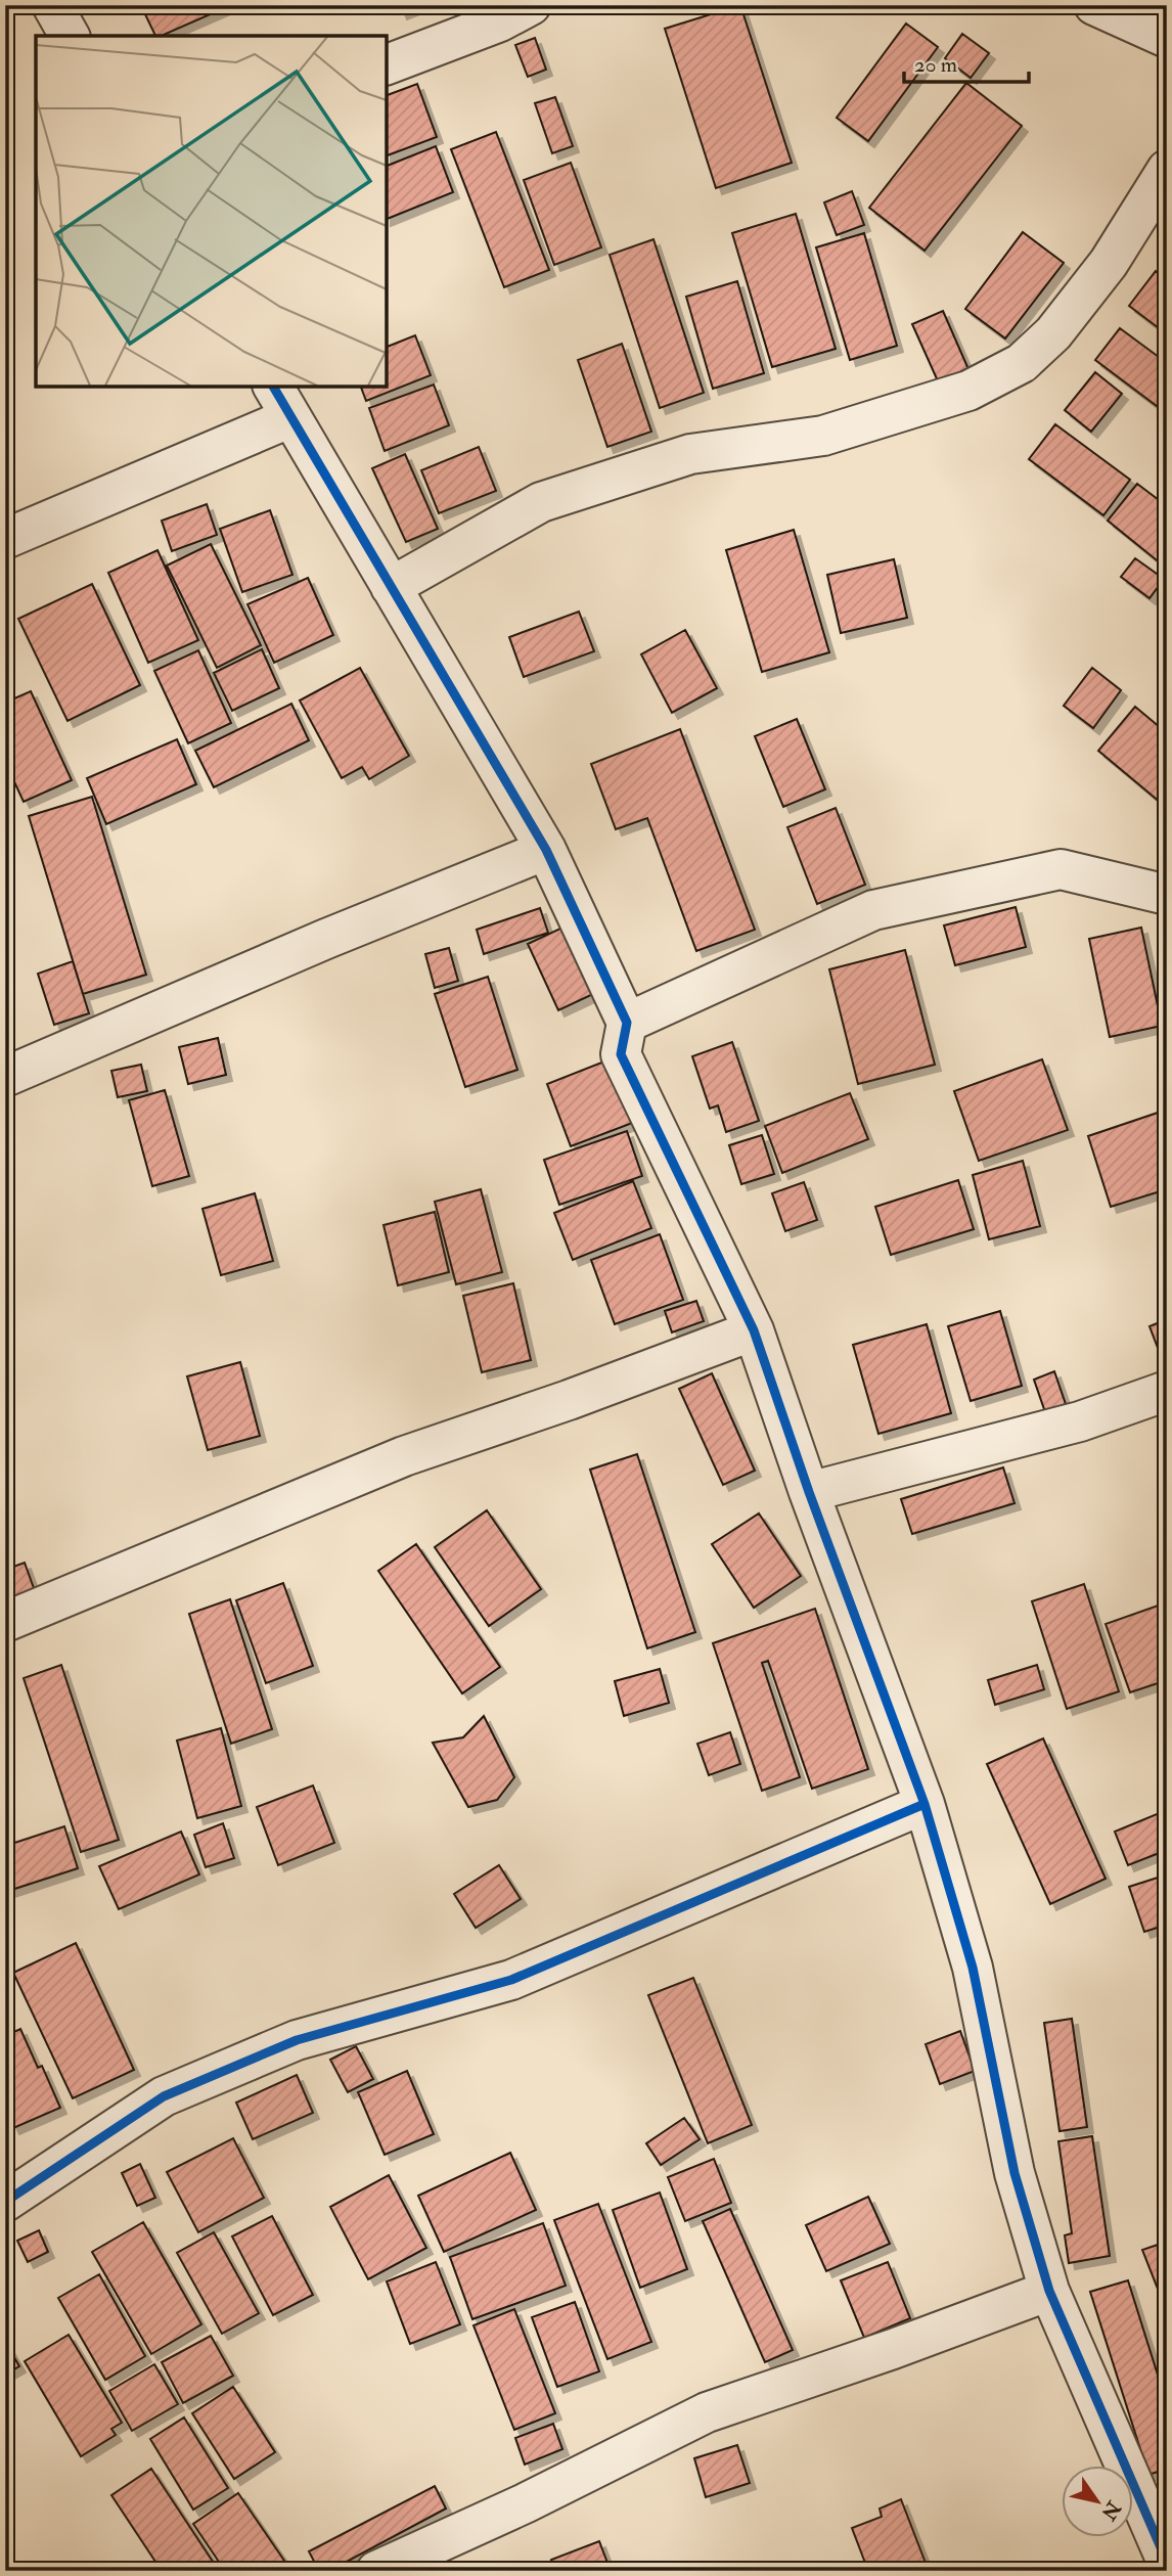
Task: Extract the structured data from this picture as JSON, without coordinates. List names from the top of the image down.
{
  "scale_bar": "20 m",
  "north": "bottom right"
}
